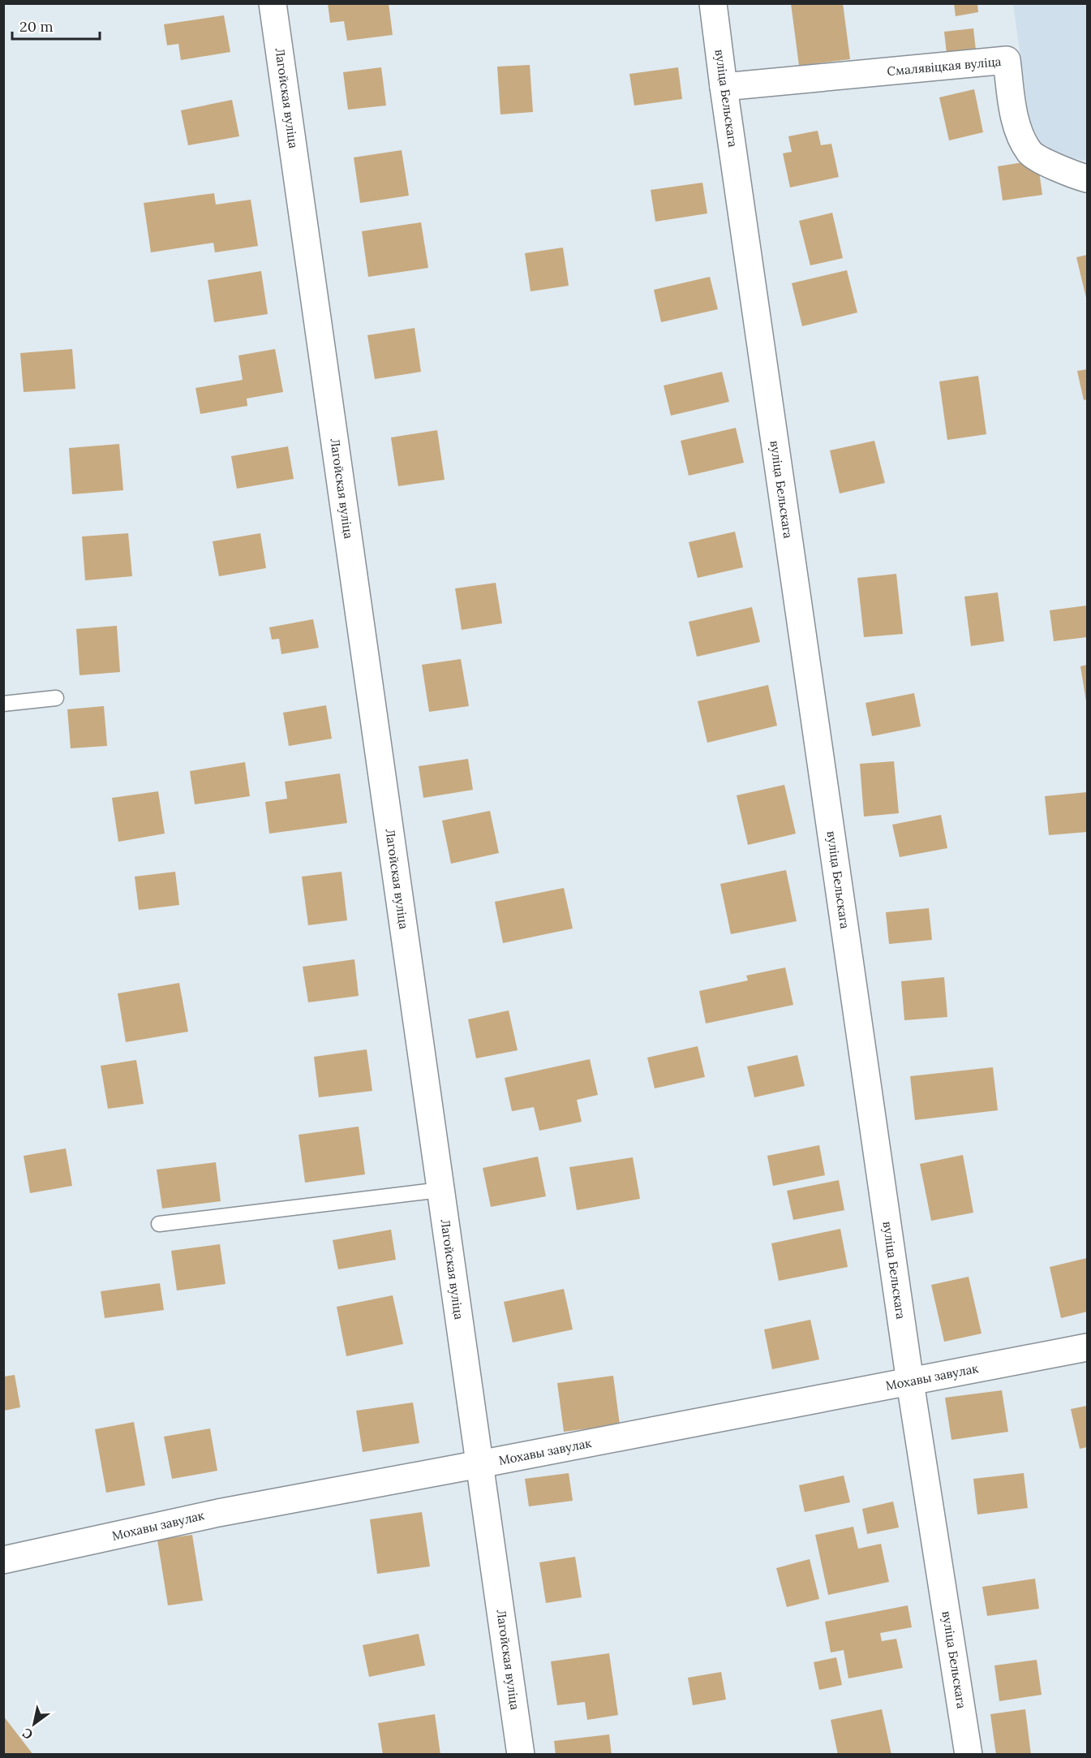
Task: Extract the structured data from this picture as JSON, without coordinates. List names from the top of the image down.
{
  "streets": {
    "street": [
      "Смалявіцкая вуліца",
      "Лагойская вуліца",
      "вуліца Бельскага",
      "Мохавы завулак"
    ]
  },
  "crossings": [
    ["Смалявіцкая вуліца", "вуліца Бельскага"],
    ["Лагойская вуліца", "Мохавы завулак"],
    ["вуліца Бельскага", "Мохавы завулак"]
  ],
  "scale_bar": "20 m",
  "north": "bottom left"
}
